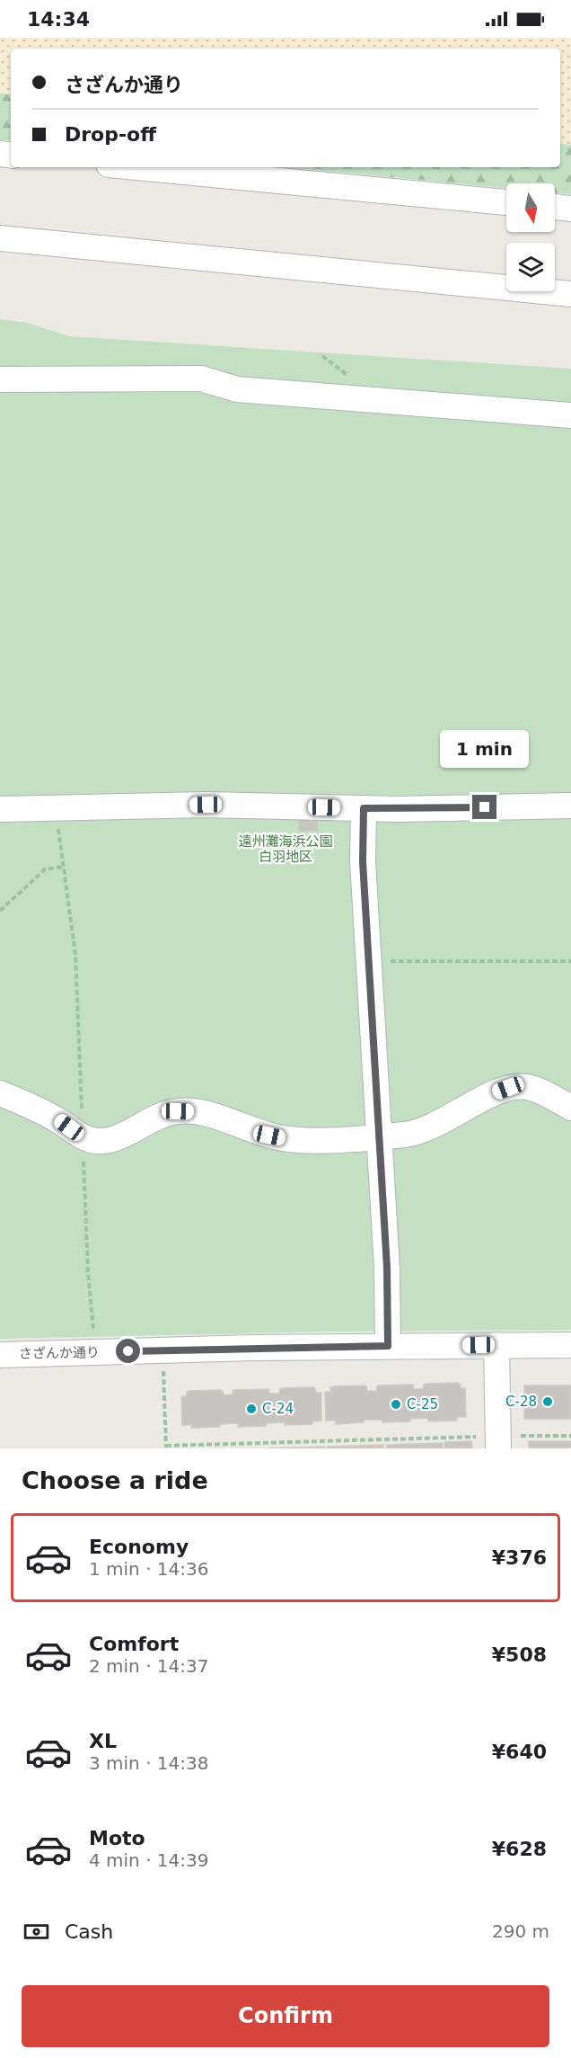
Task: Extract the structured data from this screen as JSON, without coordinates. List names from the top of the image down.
{
  "streets": {
    "street": ["さざんか通り"]
  },
  "parks": ["遠州灘海浜公園 白羽地区"],
  "places": ["C-28", "C-25", "C-24"],
  "north": "bottom",
  "page": {
    "status": "14:34",
    "banner": ["さざんか通り", "Drop-off"],
    "bubble": "1 min",
    "heading": "Choose a ride",
    "list": [
      {
        "name": "Economy",
        "note": "1 min · 14:36",
        "value": "¥376"
      },
      {
        "name": "Comfort",
        "note": "2 min · 14:37",
        "value": "¥508"
      },
      {
        "name": "XL",
        "note": "3 min · 14:38",
        "value": "¥640"
      },
      {
        "name": "Moto",
        "note": "4 min · 14:39",
        "value": "¥628"
      }
    ],
    "pay": ["Cash", "290 m"],
    "buttons": "Confirm"
  }
}
